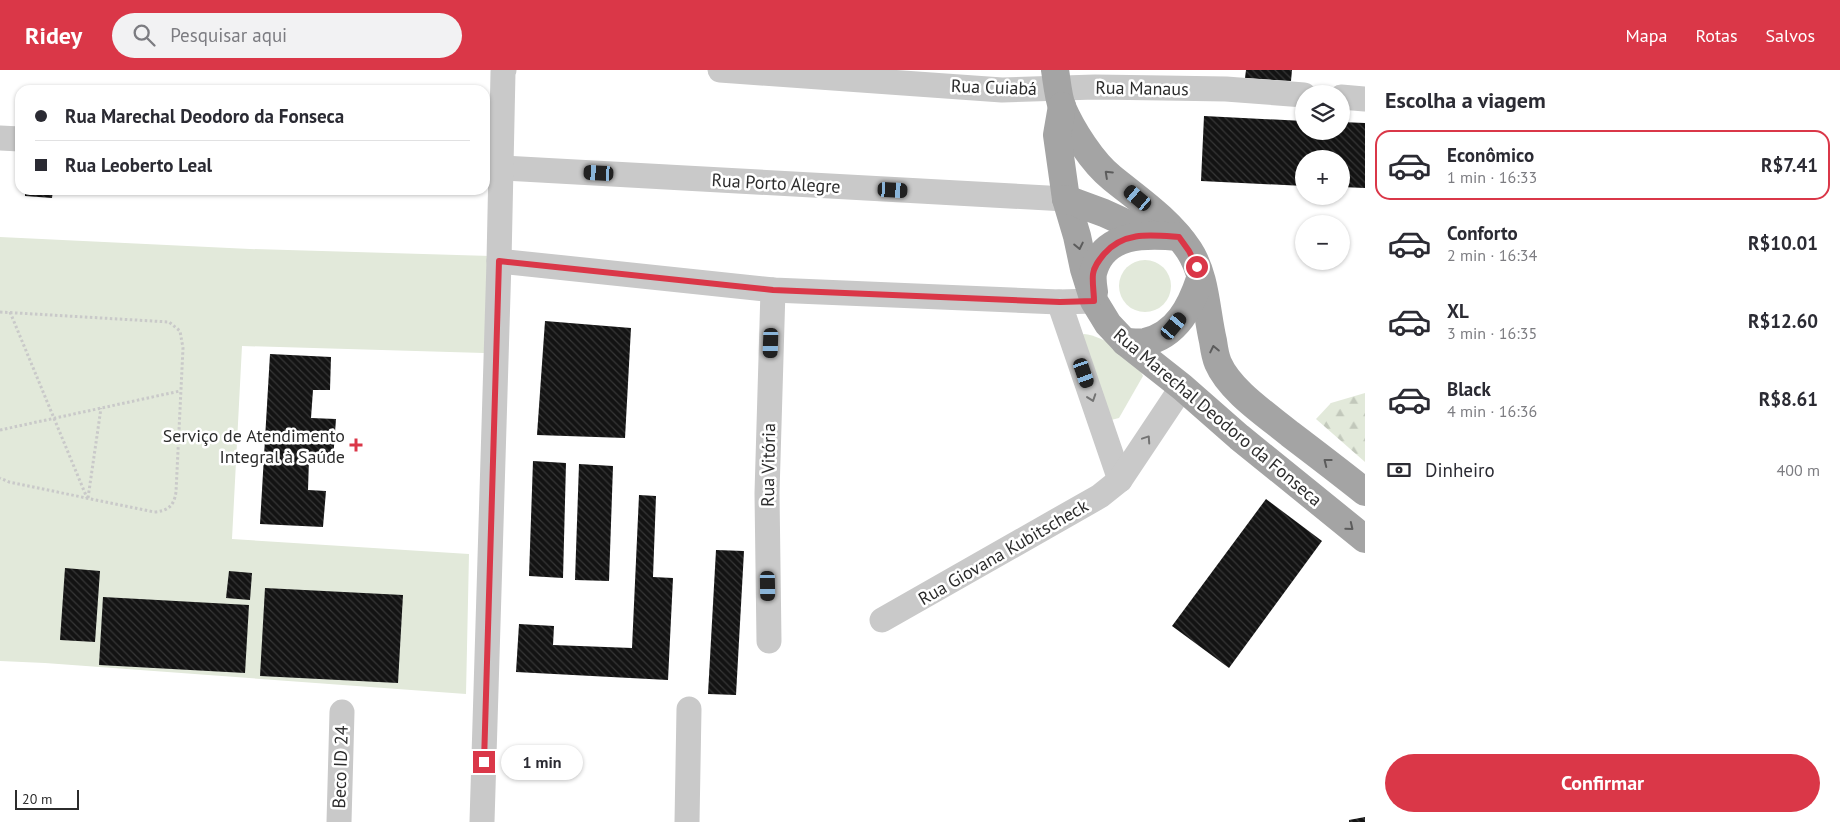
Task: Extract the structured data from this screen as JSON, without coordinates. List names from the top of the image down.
{
  "streets": {
    "main road": ["Rua Marechal Deodoro da Fonseca"],
    "street": [
      "Rua Cuiabá",
      "Rua Manaus",
      "Rua Porto Alegre",
      "Rua Vitória",
      "Rua Giovana Kubitscheck",
      "Beco ID 24"
    ]
  },
  "crossings": [
    ["Rua Cuiabá", "Rua Manaus"],
    ["Rua Cuiabá", "Rua Marechal Deodoro da Fonseca"],
    ["Rua Manaus", "Rua Marechal Deodoro da Fonseca"],
    ["Rua Porto Alegre", "Rua Marechal Deodoro da Fonseca"],
    ["Rua Marechal Deodoro da Fonseca", "Rua Giovana Kubitscheck"]
  ],
  "places": {
    "health": ["Serviço de Atendimento Integral à Saúde"]
  },
  "scale_bar": "20 m",
  "page": {
    "header": "Ridey",
    "search": "Pesquisar aqui",
    "nav": ["Mapa", "Rotas", "Salvos"],
    "heading": "Escolha a viagem",
    "map_buttons": ["+", "−"],
    "banner": ["Rua Marechal Deodoro da Fonseca", "Rua Leoberto Leal"],
    "list": [
      {
        "name": "Econômico",
        "note": "1 min · 16:33",
        "value": "R$7.41"
      },
      {
        "name": "Conforto",
        "note": "2 min · 16:34",
        "value": "R$10.01"
      },
      {
        "name": "XL",
        "note": "3 min · 16:35",
        "value": "R$12.60"
      },
      {
        "name": "Black",
        "note": "4 min · 16:36",
        "value": "R$8.61"
      }
    ],
    "pay": ["Dinheiro", "400 m"],
    "buttons": "Confirmar",
    "bubble": "1 min",
    "scale": "20 m"
  }
}
